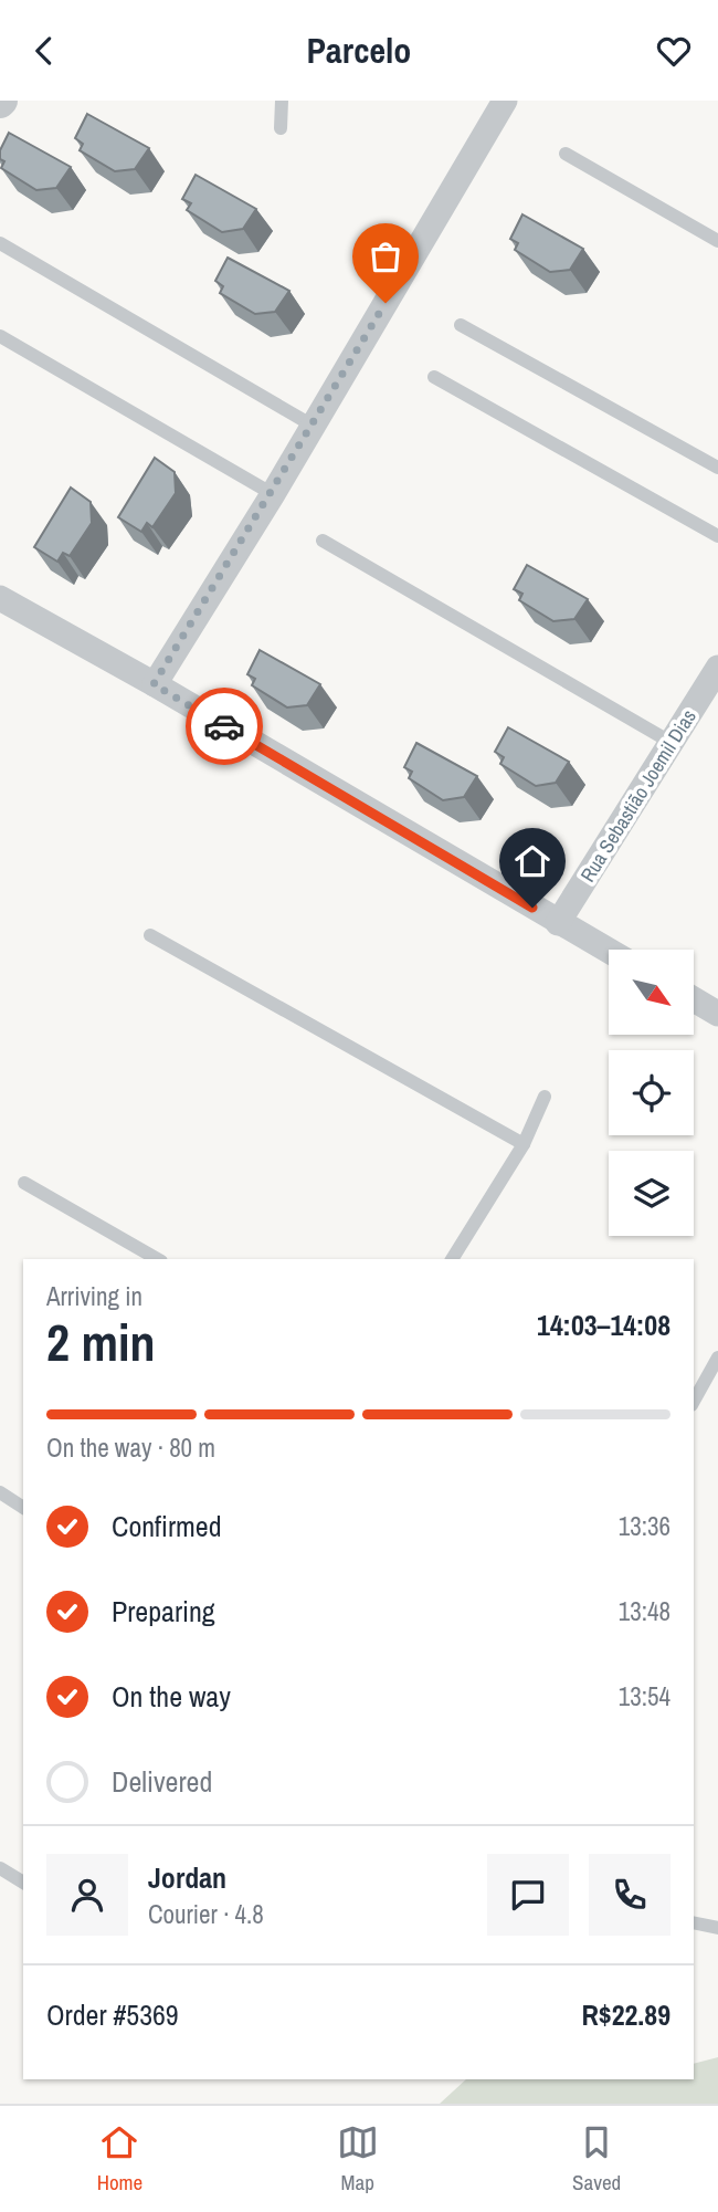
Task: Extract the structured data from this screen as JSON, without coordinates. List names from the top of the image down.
{
  "streets": {
    "street": ["Rua Sebastião Joemil Dias"]
  },
  "north": "bottom right",
  "page": {
    "header": "Parcelo",
    "heading": ["2 min", "Arriving in", "14:03–14:08"],
    "panel": [
      "Jordan",
      "Courier · 4.8",
      "Order #5369",
      "R$22.89"
    ],
    "bar": "On the way · 80 m",
    "list": [
      ["Confirmed", "13:36"],
      ["Preparing", "13:48"],
      ["On the way", "13:54"],
      "Delivered"
    ],
    "tabs": ["Home", "Map", "Saved"]
  }
}
